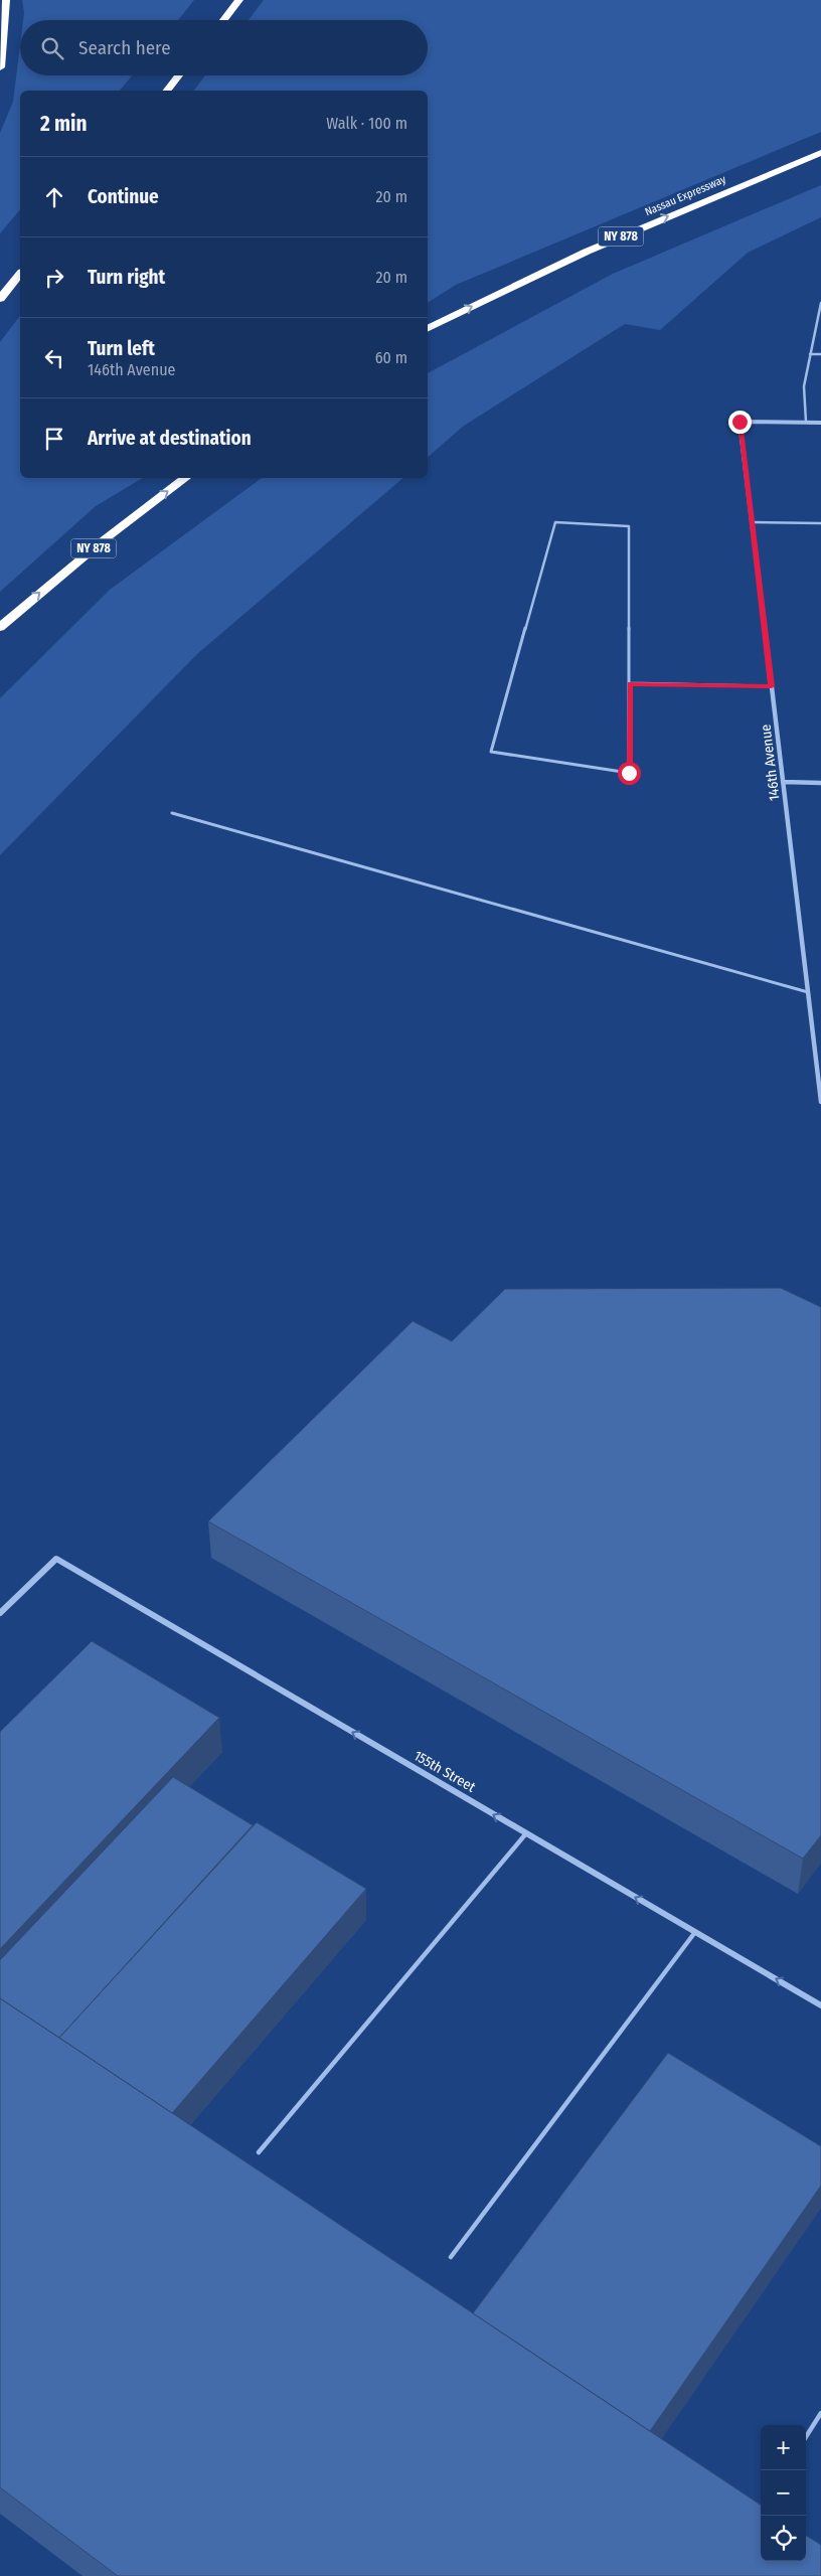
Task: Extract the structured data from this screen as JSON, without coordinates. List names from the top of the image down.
{
  "streets": {
    "highway": ["Nassau Expressway", "NY 878"],
    "street": ["146th Avenue", "155th Street"]
  },
  "one_way": ["Nassau Expressway", "155th Street"],
  "page": {
    "search": "Search here",
    "heading": ["2 min", "Walk · 100 m"],
    "list": [
      ["Continue", "20 m"],
      ["Turn right", "20 m"],
      ["Turn left", "146th Avenue", "60 m"],
      "Arrive at destination"
    ],
    "map_buttons": ["+", "−"]
  }
}
